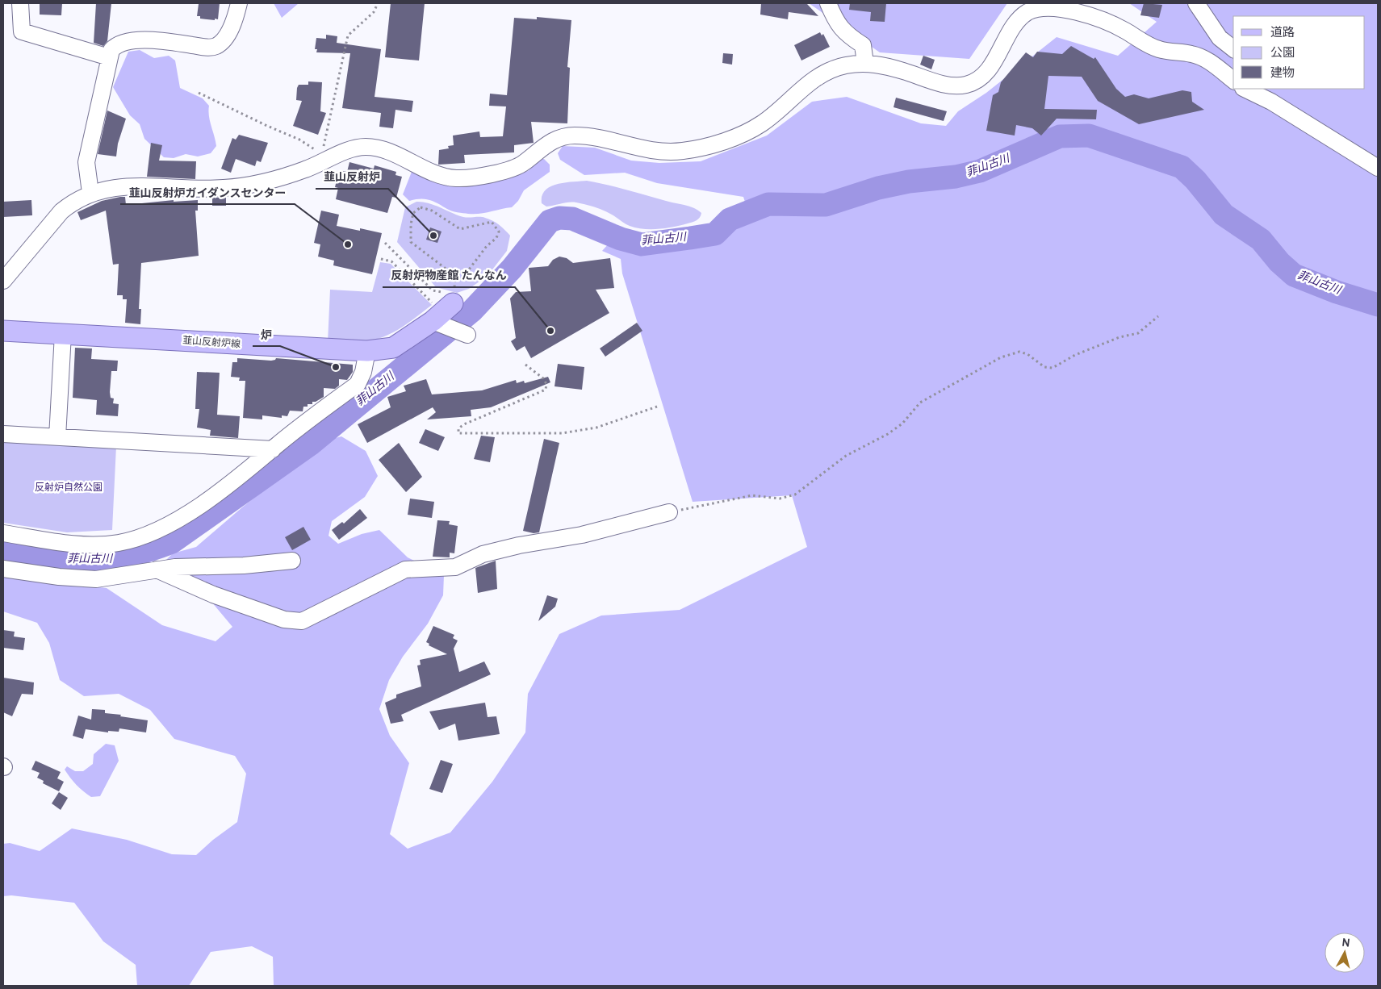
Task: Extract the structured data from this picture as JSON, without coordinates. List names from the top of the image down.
{
  "streets": {
    "main road": ["韮山反射炉線"]
  },
  "water": ["菲山古川"],
  "parks": ["反射炉自然公園"],
  "places": [
    "韮山反射炉",
    "韮山反射炉ガイダンスセンター",
    "反射炉物産館 たんなん",
    "炉"
  ],
  "legend": ["道路", "公園", "建物"],
  "north": "top"
}
